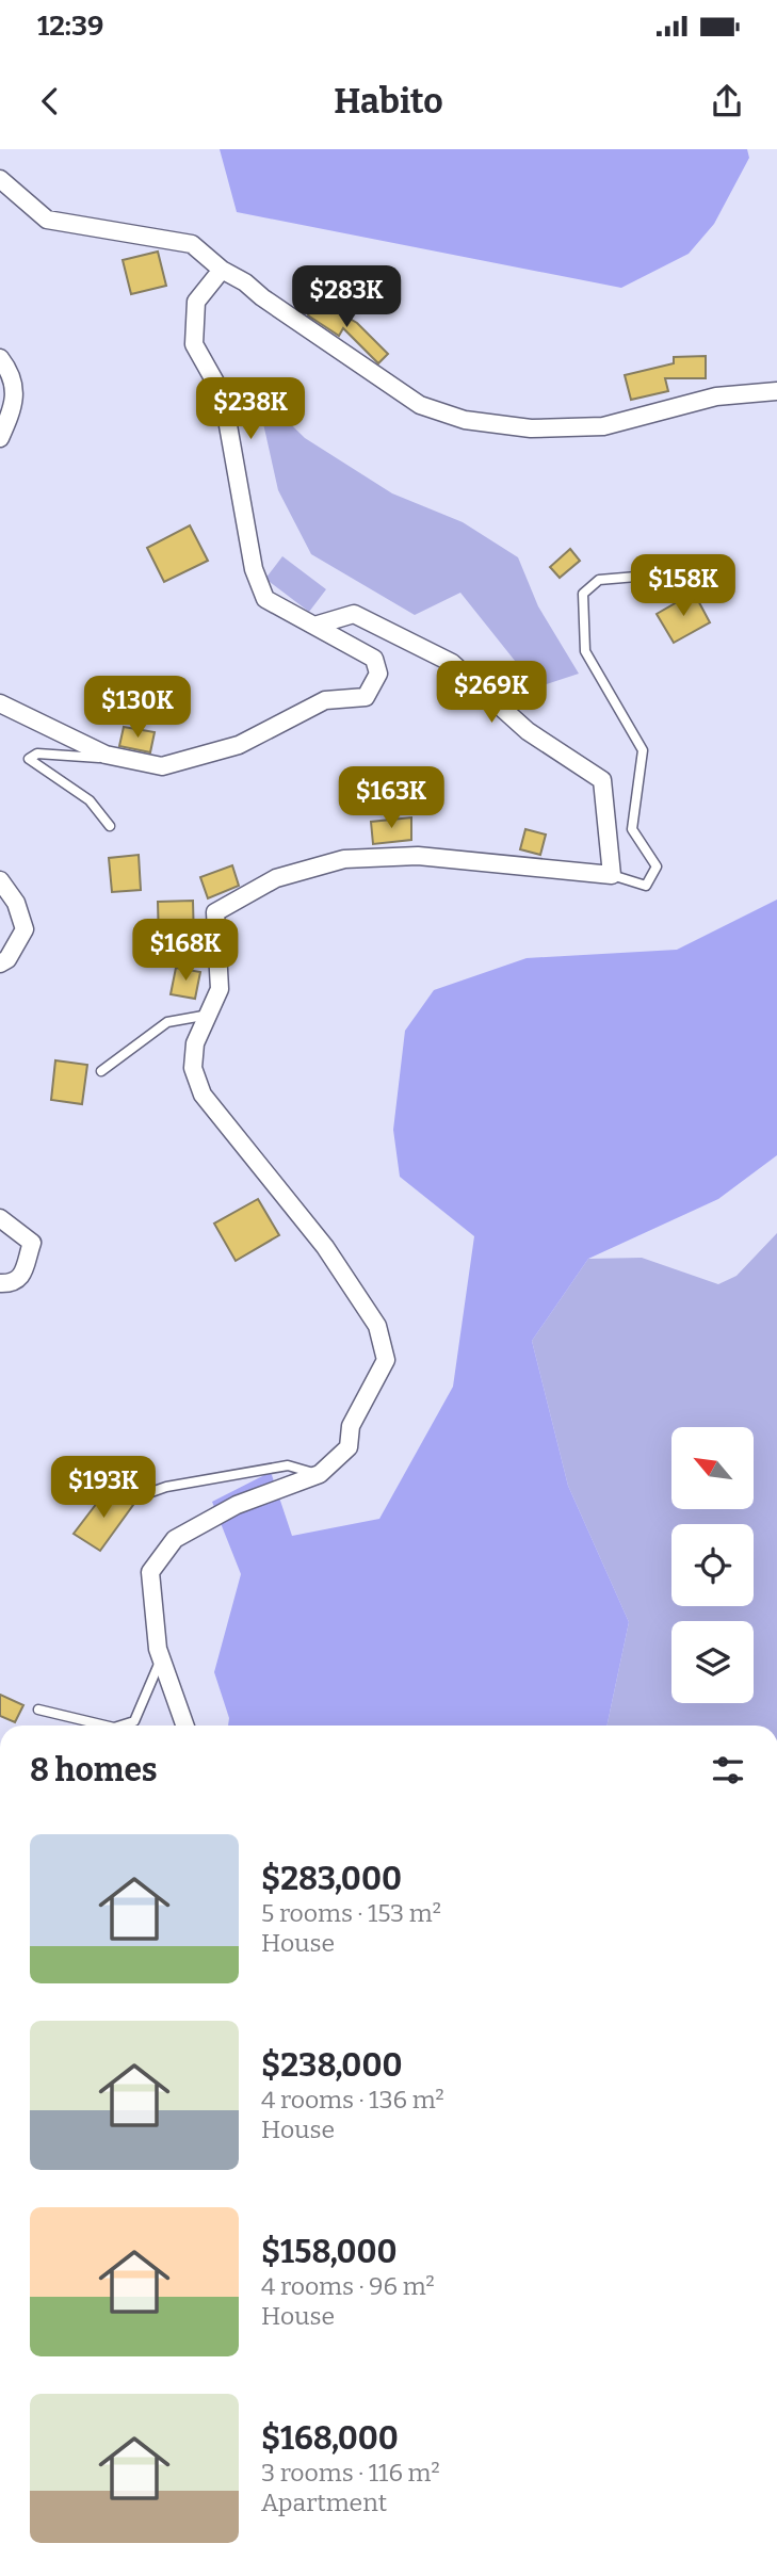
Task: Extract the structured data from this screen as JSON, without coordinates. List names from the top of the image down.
{
  "north": "top left",
  "page": {
    "status": "12:39",
    "header": "Habito",
    "price": [
      "$283K",
      "$238K",
      "$158K",
      "$269K",
      "$130K",
      "$163K",
      "$168K",
      "$193K"
    ],
    "heading": "8 homes",
    "list": [
      {
        "name": "$283,000",
        "note": "5 rooms · 153 m² · House"
      },
      {
        "name": "$238,000",
        "note": "4 rooms · 136 m² · House"
      },
      {
        "name": "$158,000",
        "note": "4 rooms · 96 m² · House"
      },
      {
        "name": "$168,000",
        "note": "3 rooms · 116 m² · Apartment"
      }
    ]
  }
}
